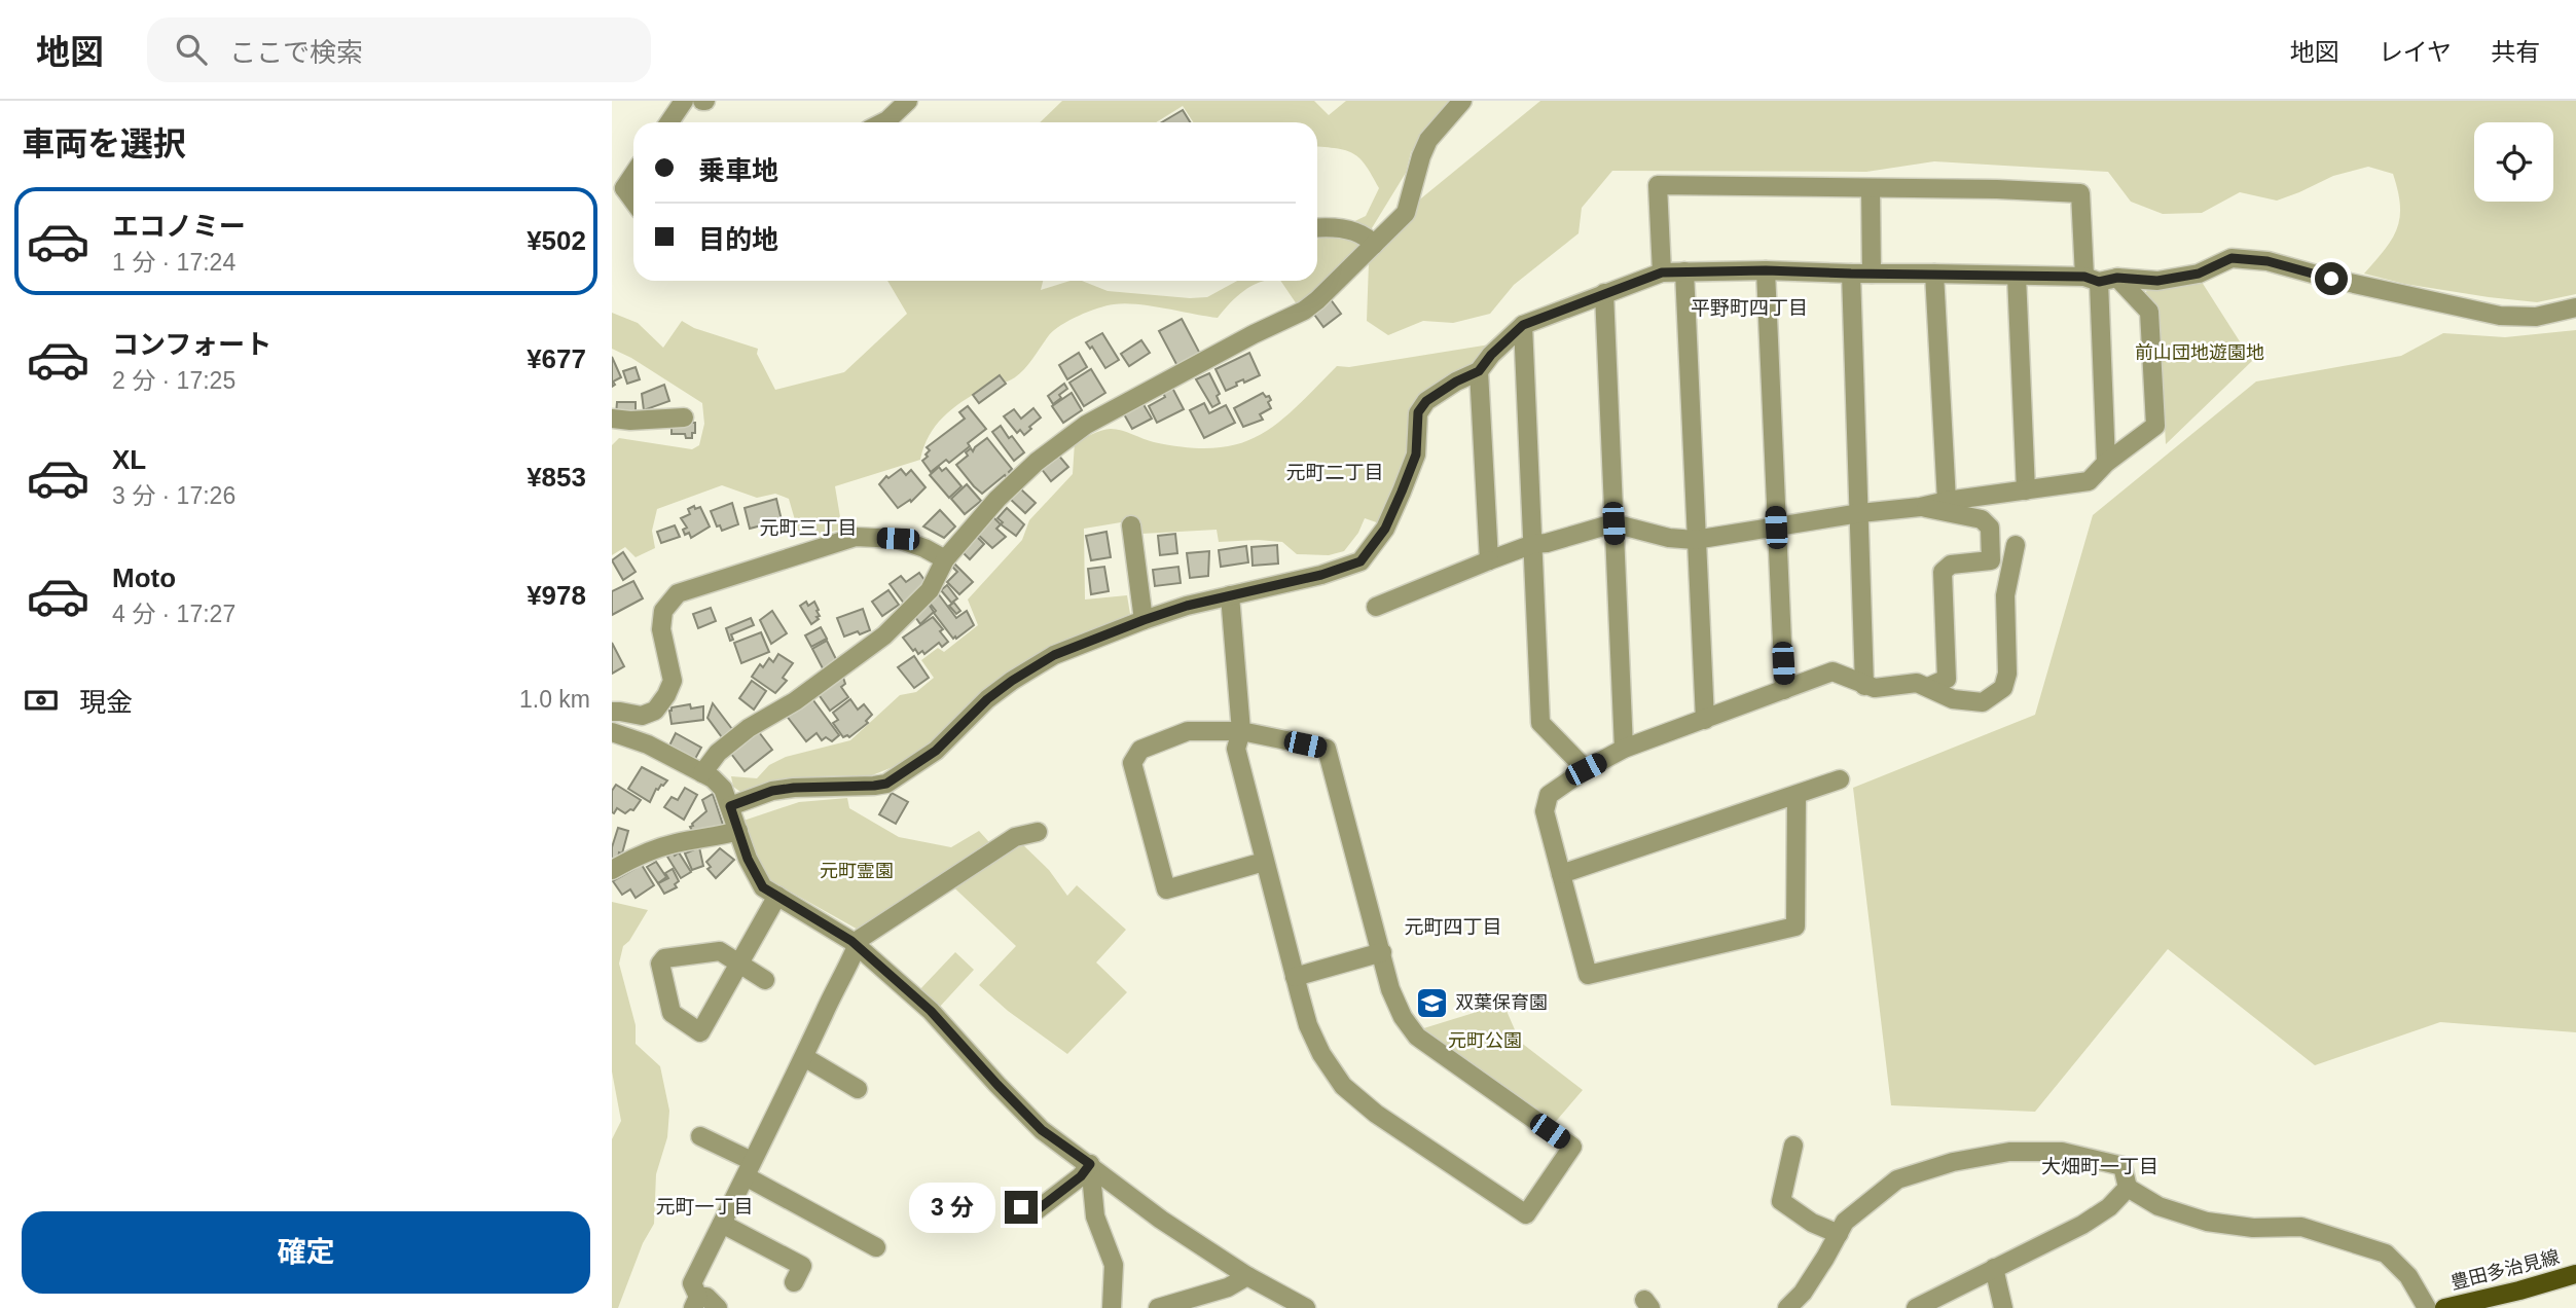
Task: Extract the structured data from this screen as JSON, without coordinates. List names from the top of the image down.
{
  "streets": {
    "main road": ["豊田多治見線"]
  },
  "districts": [
    "平野町四丁目",
    "元町二丁目",
    "元町三丁目",
    "元町四丁目",
    "大畑町一丁目",
    "元町一丁目"
  ],
  "parks": ["前山団地遊園地", "元町霊園", "元町公園"],
  "places": {
    "school or university": ["双葉保育園"]
  },
  "page": {
    "header": "地図",
    "search": "ここで検索",
    "nav": ["地図", "レイヤ", "共有"],
    "heading": "車両を選択",
    "banner": ["乗車地", "目的地"],
    "list": [
      {
        "name": "エコノミー",
        "note": "1 分 · 17:24",
        "value": "¥502"
      },
      {
        "name": "コンフォート",
        "note": "2 分 · 17:25",
        "value": "¥677"
      },
      {
        "name": "XL",
        "note": "3 分 · 17:26",
        "value": "¥853"
      },
      {
        "name": "Moto",
        "note": "4 分 · 17:27",
        "value": "¥978"
      }
    ],
    "pay": ["現金", "1.0 km"],
    "bubble": "3 分",
    "buttons": "確定"
  }
}
